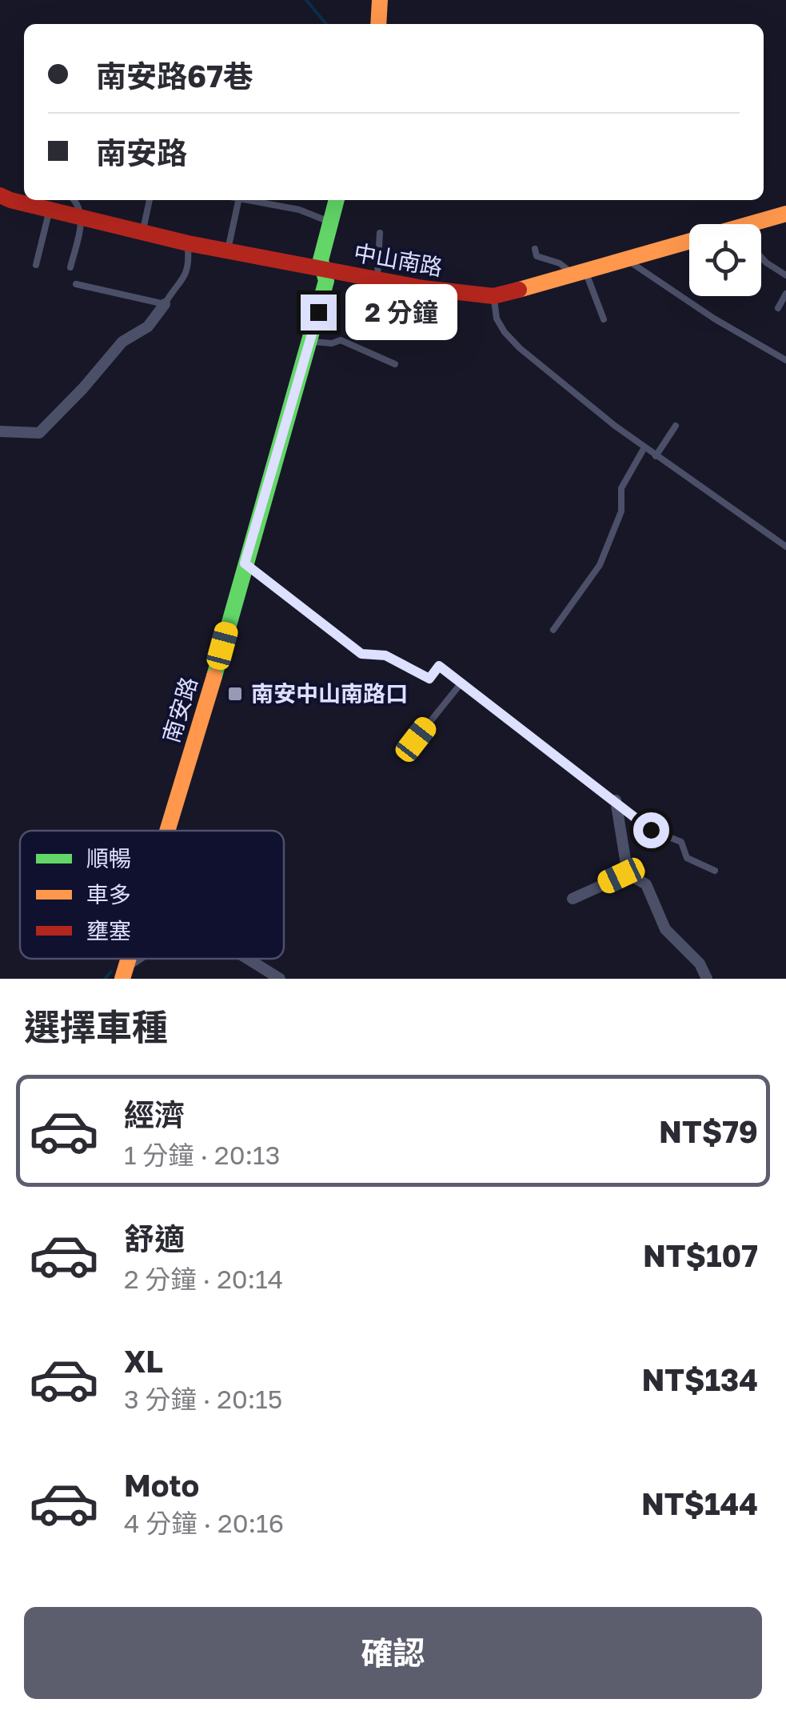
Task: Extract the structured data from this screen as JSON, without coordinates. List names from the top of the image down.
{
  "streets": {
    "street": ["中山南路", "南安路"]
  },
  "crossings": [
    ["中山南路", "南安路"]
  ],
  "places": {
    "transit": ["南安中山南路口"]
  },
  "legend": ["順暢", "車多", "壅塞"],
  "page": {
    "banner": ["南安路67巷", "南安路"],
    "bubble": "2 分鐘",
    "heading": "選擇車種",
    "list": [
      {
        "name": "經濟",
        "note": "1 分鐘 · 20:13",
        "value": "NT$79"
      },
      {
        "name": "舒適",
        "note": "2 分鐘 · 20:14",
        "value": "NT$107"
      },
      {
        "name": "XL",
        "note": "3 分鐘 · 20:15",
        "value": "NT$134"
      },
      {
        "name": "Moto",
        "note": "4 分鐘 · 20:16",
        "value": "NT$144"
      }
    ],
    "buttons": "確認"
  }
}
